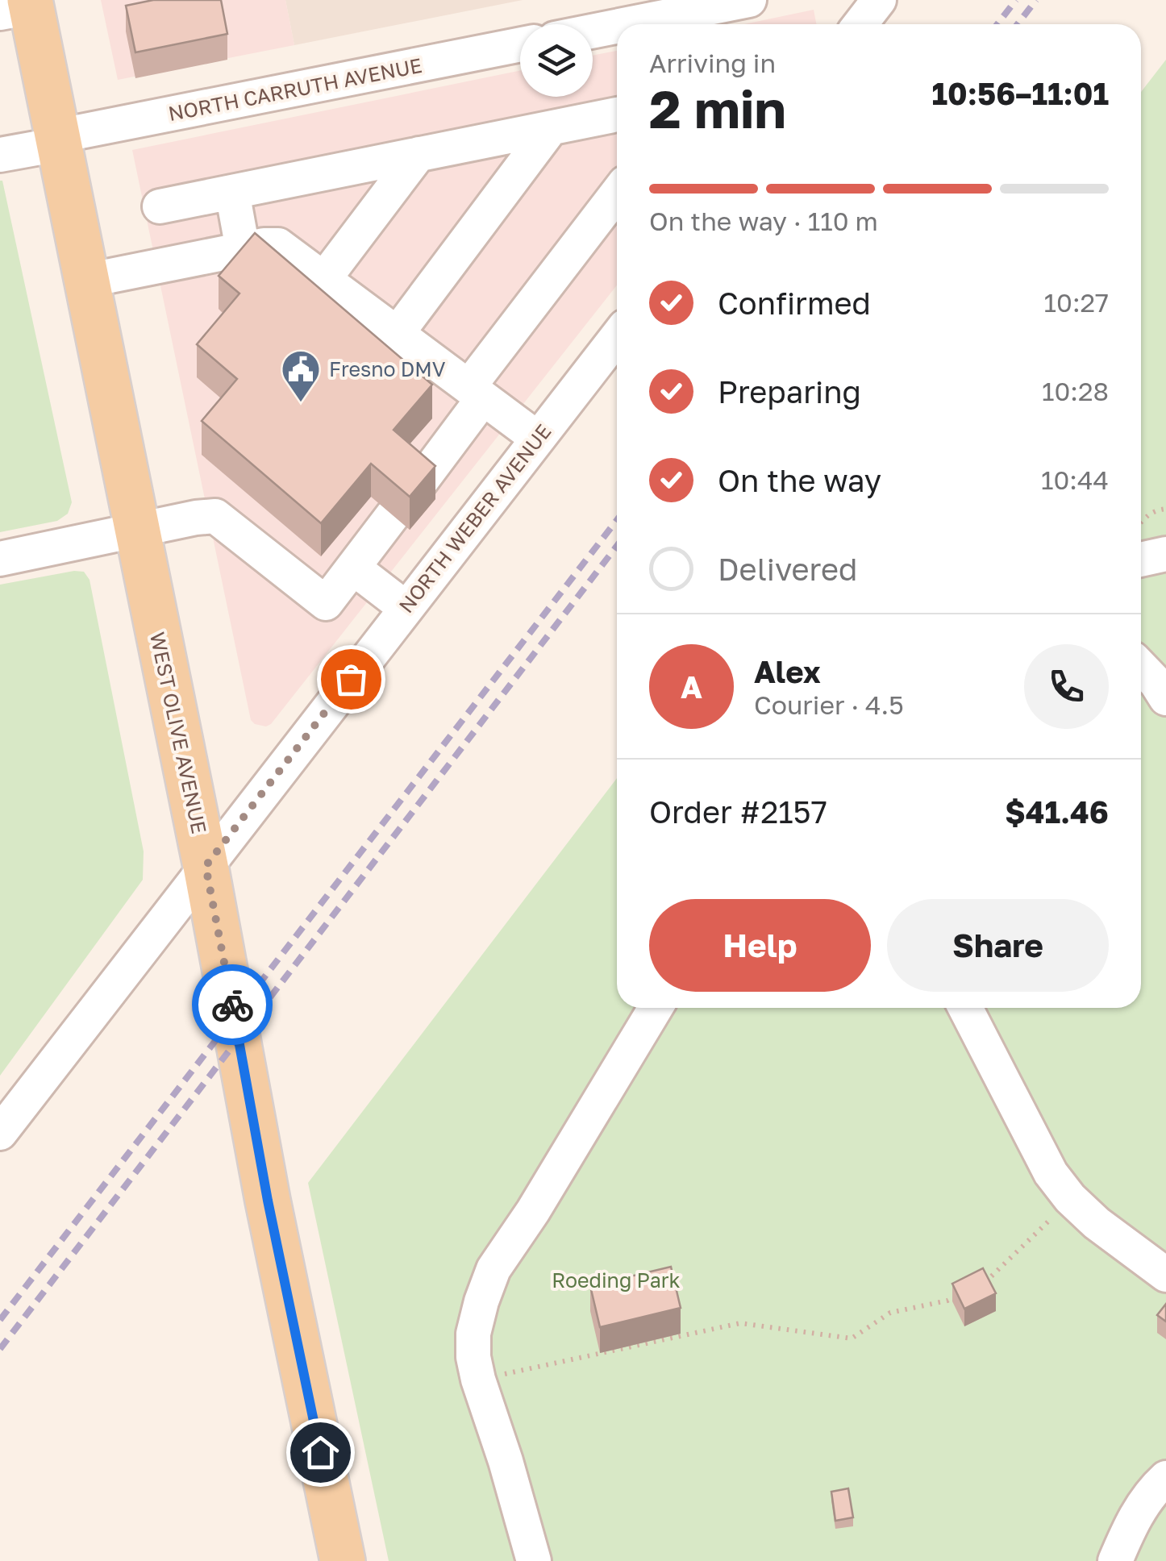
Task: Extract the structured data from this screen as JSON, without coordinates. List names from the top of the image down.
{
  "streets": {
    "main road": ["WEST OLIVE AVENUE"],
    "street": ["NORTH CARRUTH AVENUE", "NORTH WEBER AVENUE"]
  },
  "crossings": [
    ["NORTH CARRUTH AVENUE", "WEST OLIVE AVENUE"],
    ["NORTH WEBER AVENUE", "WEST OLIVE AVENUE"]
  ],
  "parks": ["Roeding Park"],
  "places": {
    "public building": ["Fresno DMV"]
  },
  "page": {
    "heading": ["2 min", "Arriving in", "10:56–11:01"],
    "panel": [
      "Alex",
      "Courier · 4.5",
      "Order #2157",
      "$41.46"
    ],
    "bar": "On the way · 110 m",
    "list": [
      ["Confirmed", "10:27"],
      ["Preparing", "10:28"],
      ["On the way", "10:44"],
      "Delivered"
    ],
    "round": "A",
    "buttons": ["Help", "Share"]
  }
}
